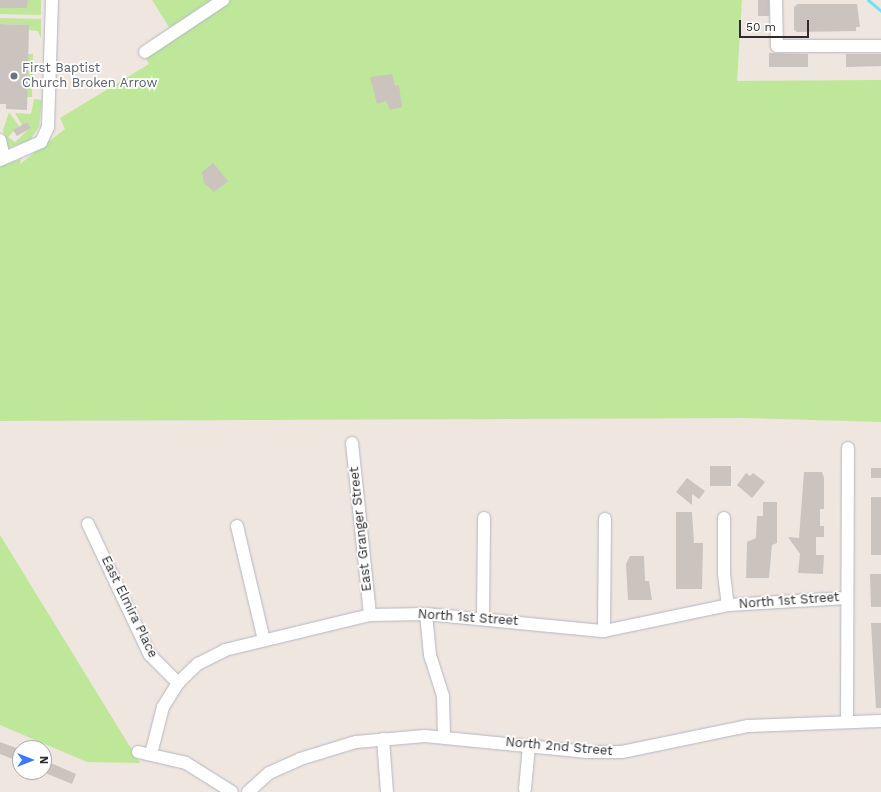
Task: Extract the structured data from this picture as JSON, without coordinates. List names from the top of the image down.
{
  "streets": {
    "street": [
      "East Granger Street",
      "North 1st Street",
      "East Elmira Place",
      "North 2nd Street"
    ]
  },
  "crossings": [
    ["East Granger Street", "North 1st Street"],
    ["North 1st Street", "East Elmira Place"]
  ],
  "places": ["First Baptist Church Broken Arrow"],
  "scale_bar": "50 m",
  "north": "right"
}
